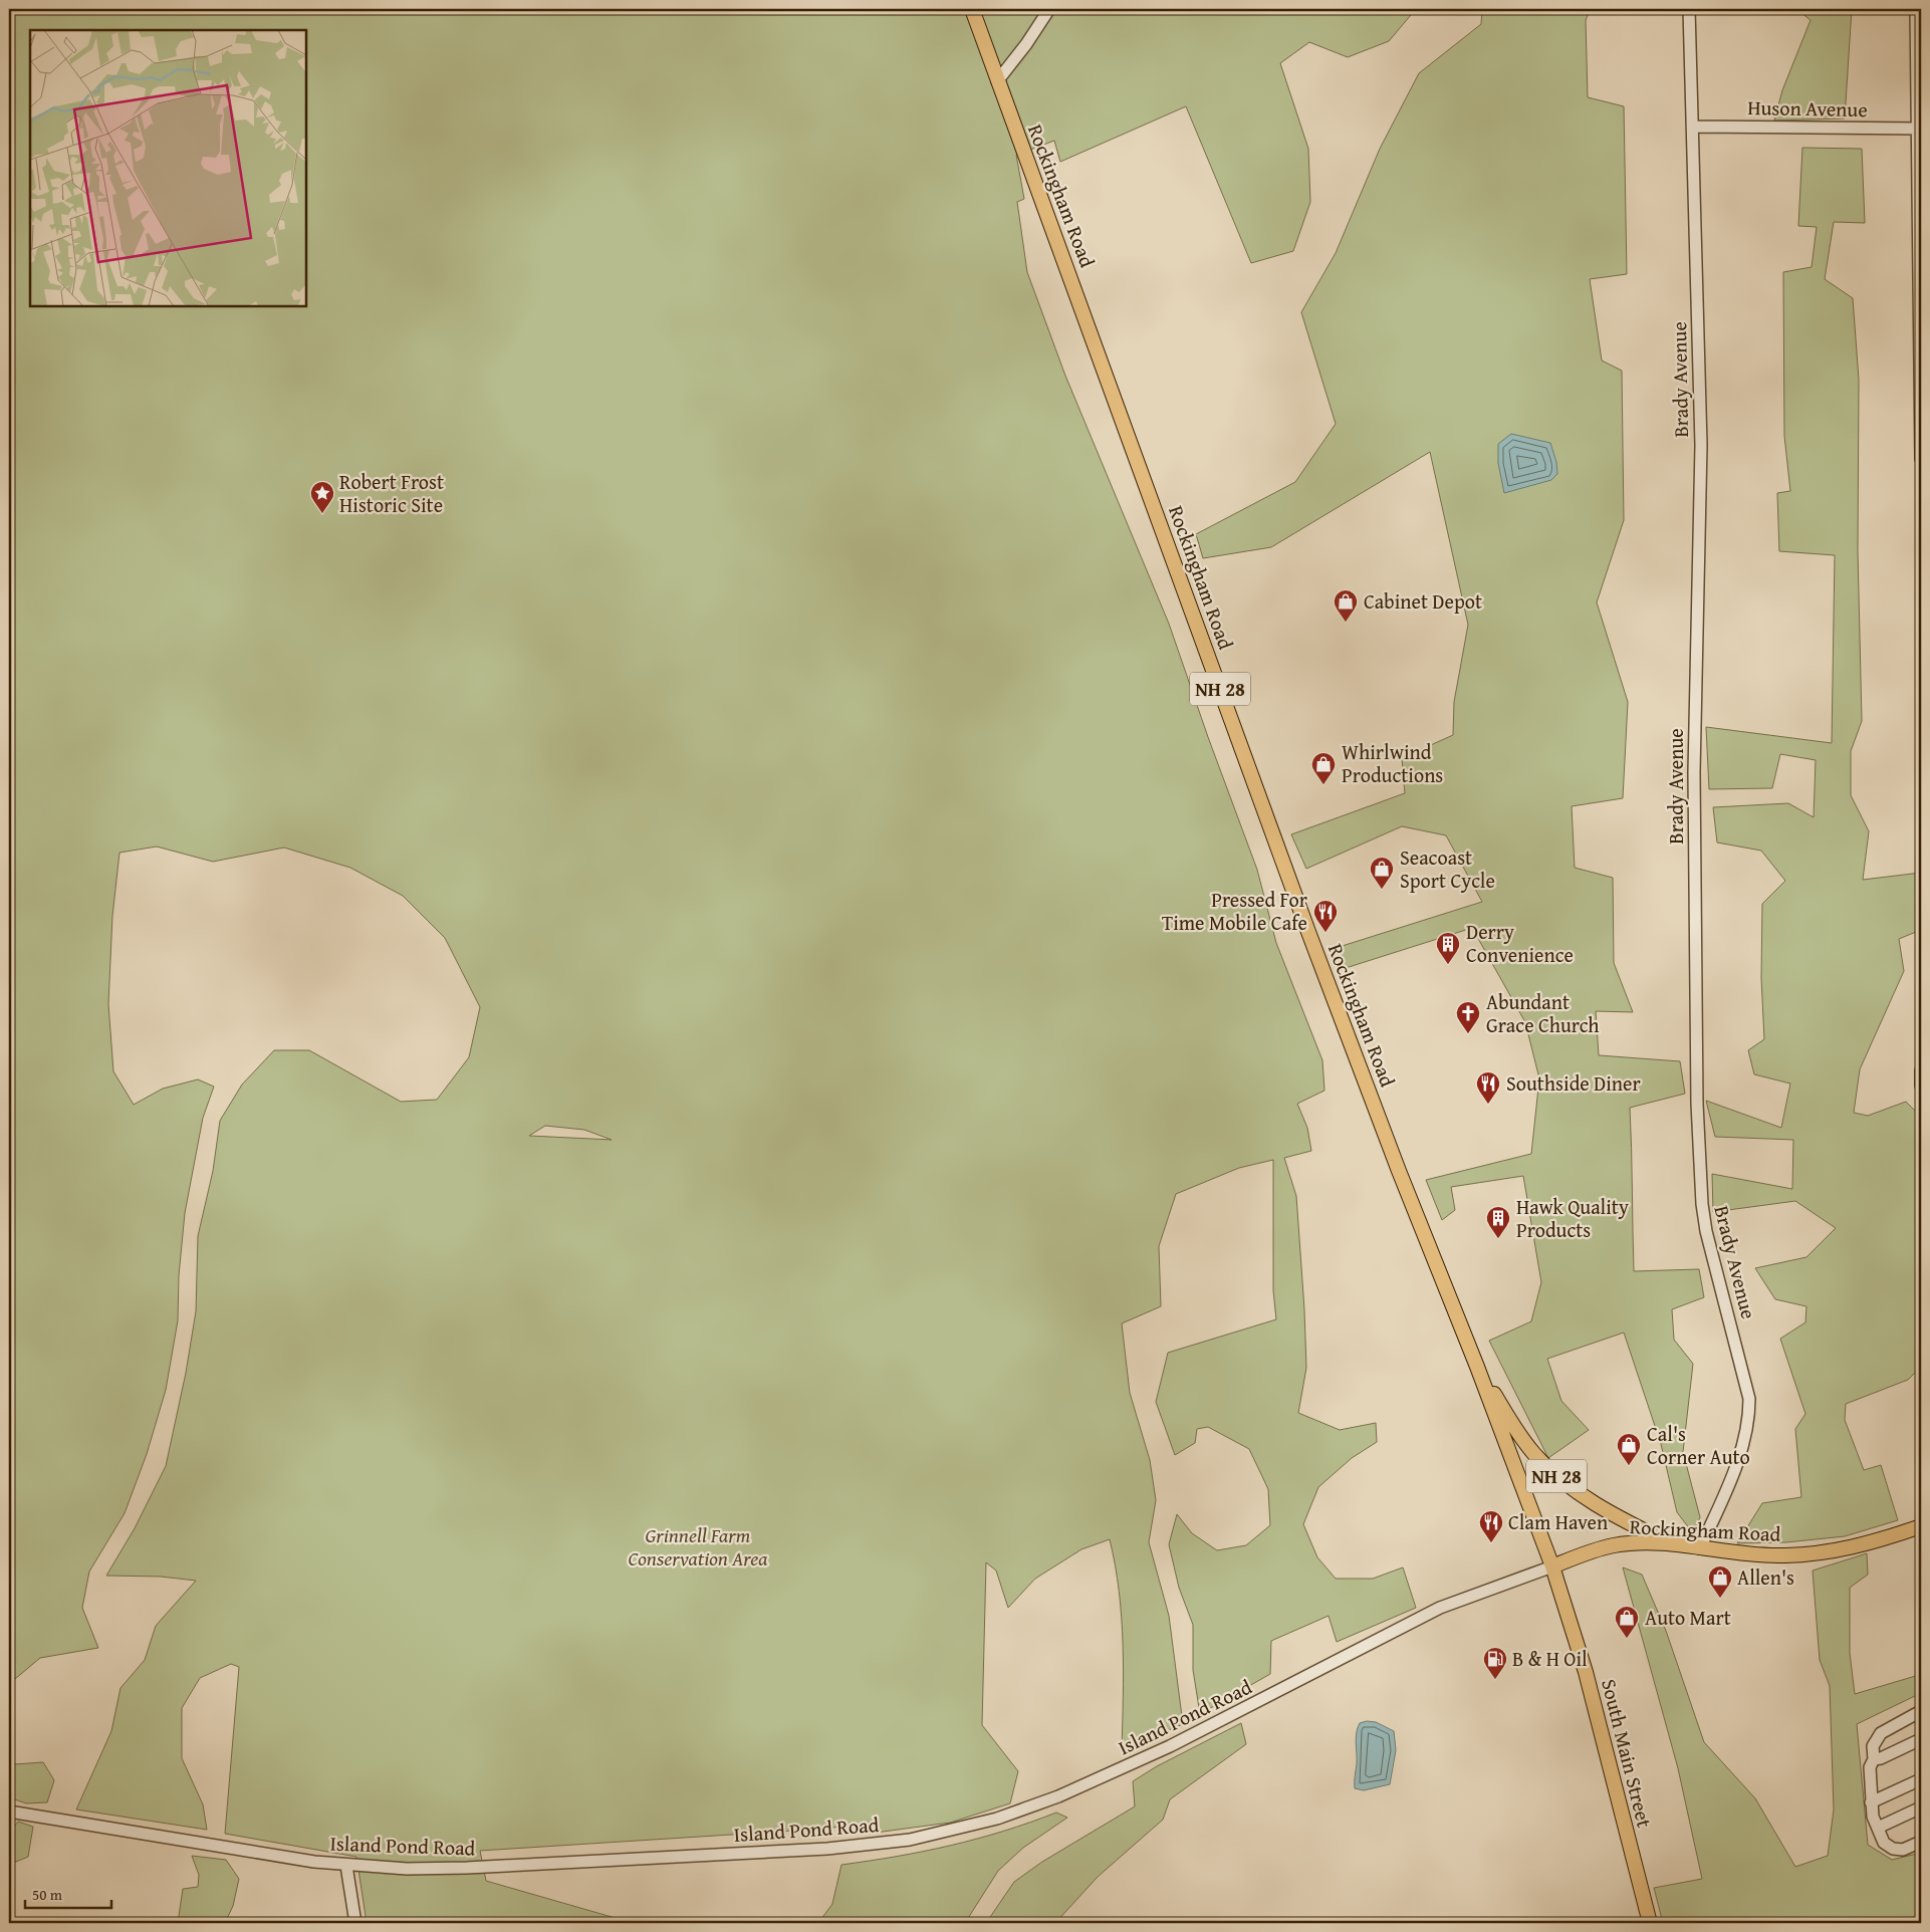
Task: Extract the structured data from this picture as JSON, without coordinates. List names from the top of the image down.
{
  "streets": {
    "main road": ["Rockingham Road", "NH 28", "South Main Street"],
    "street": ["Huson Avenue", "Brady Avenue", "Island Pond Road"]
  },
  "crossings": [
    ["Huson Avenue", "Brady Avenue"],
    ["Rockingham Road", "Brady Avenue"],
    ["Rockingham Road", "NH 28"],
    ["Rockingham Road", "Island Pond Road"],
    ["Rockingham Road", "South Main Street"],
    ["Island Pond Road", "South Main Street"]
  ],
  "parks": ["Grinnell Farm Conservation Area"],
  "places": {
    "place": ["Robert Frost Historic Site"],
    "shop": [
      "Cabinet Depot",
      "Whirlwind Productions",
      "Seacoast Sport Cycle",
      "Cal's Corner Auto",
      "Allen's",
      "Auto Mart"
    ],
    "restaurant": ["Pressed For Time Mobile Cafe", "Southside Diner", "Clam Haven"],
    "building": ["Derry Convenience", "Hawk Quality Products"],
    "church": ["Abundant Grace Church"],
    "fuel station": ["B & H Oil"]
  },
  "scale_bar": "50 m"
}
